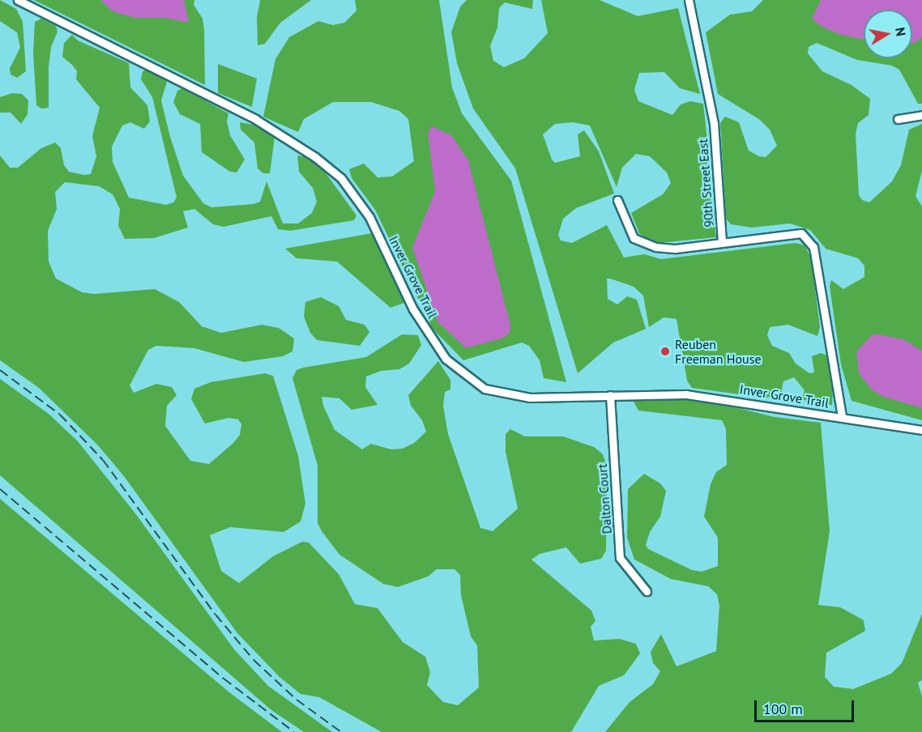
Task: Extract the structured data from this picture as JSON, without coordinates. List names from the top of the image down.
{
  "streets": {
    "street": ["90th Street East", "Inver Grove Trail", "Dalton Court"]
  },
  "crossings": [
    ["90th Street East", "Inver Grove Trail"],
    ["Inver Grove Trail", "Dalton Court"]
  ],
  "places": ["Reuben Freeman House"],
  "scale_bar": "100 m",
  "north": "right"
}
